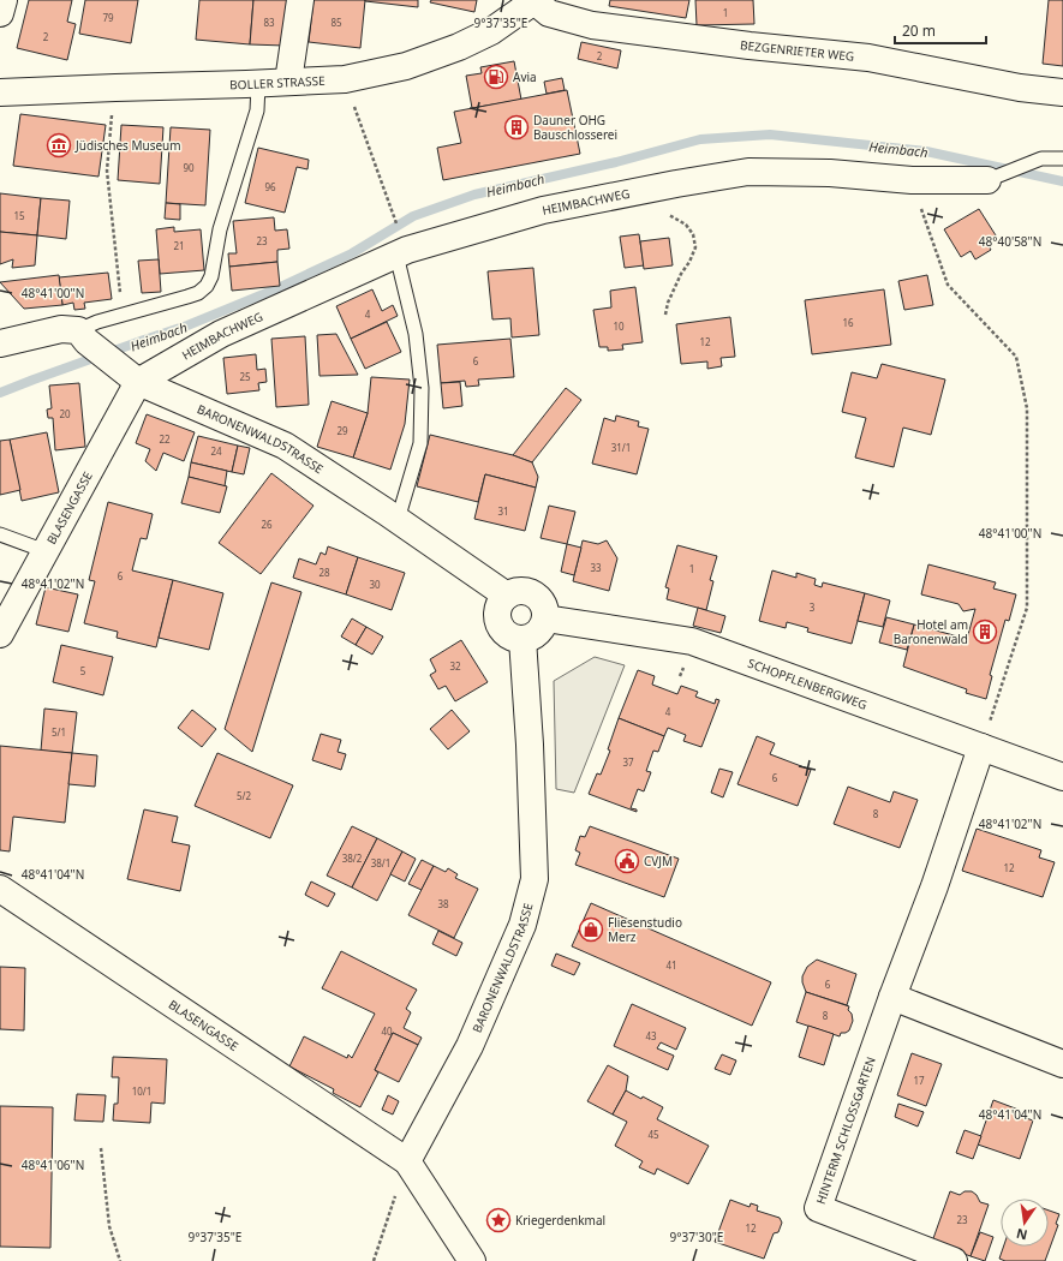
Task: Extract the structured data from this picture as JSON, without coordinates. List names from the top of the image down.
{
  "streets": {
    "street": [
      "BEZGENRIETER WEG",
      "BOLLER STRASSE",
      "HEIMBACHWEG",
      "BARONENWALDSTRASSE",
      "BLASENGASSE",
      "SCHOPFLENBERGWEG",
      "HINTERM SCHLOSSGARTEN"
    ]
  },
  "crossings": [
    ["BEZGENRIETER WEG", "BOLLER STRASSE"],
    ["HEIMBACHWEG", "BARONENWALDSTRASSE"],
    ["HEIMBACHWEG", "BLASENGASSE"],
    ["BARONENWALDSTRASSE", "BLASENGASSE"],
    ["BARONENWALDSTRASSE", "SCHOPFLENBERGWEG"],
    ["SCHOPFLENBERGWEG", "HINTERM SCHLOSSGARTEN"]
  ],
  "water": ["Heimbach"],
  "places": {
    "fuel station": ["Avia"],
    "building": ["Dauner OHG Bauschlosserei", "Hotel am Baronenwald"],
    "museum": ["Jüdisches Museum"],
    "public building": ["CVJM"],
    "shop": ["Fliesenstudio Merz"],
    "place": ["Kriegerdenkmal"]
  },
  "house_numbers": [
    "1",
    "79",
    "83",
    "85",
    "2",
    "2",
    "90",
    "96",
    "15",
    "23",
    "21",
    "4",
    "16",
    "10",
    "12",
    "6",
    "25",
    "20",
    "29",
    "22",
    "31/1",
    "24",
    "31",
    "26",
    "33",
    "1",
    "28",
    "6",
    "30",
    "3",
    "32",
    "5",
    "4",
    "5/1",
    "37",
    "6",
    "5/2",
    "8",
    "38/2",
    "38/1",
    "12",
    "38",
    "41",
    "6",
    "8",
    "40",
    "43",
    "17",
    "10/1",
    "45",
    "23",
    "12"
  ],
  "scale_bar": "20 m",
  "north": "bottom",
  "coordinates": [
    "9°37'35\"E",
    "48°40'58\"N",
    "48°41'00\"N",
    "48°41'02\"N",
    "48°41'04\"N",
    "48°41'06\"N",
    "9°37'30\"E"
  ]
}
